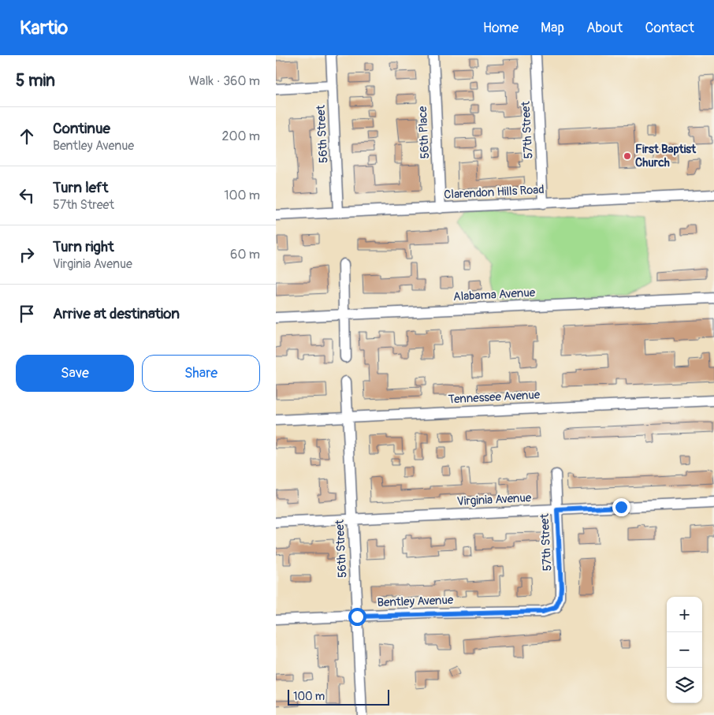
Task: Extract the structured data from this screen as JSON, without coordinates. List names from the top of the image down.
{
  "streets": {
    "street": [
      "57th Street",
      "56th Place",
      "56th Street",
      "Clarendon Hills Road",
      "Alabama Avenue",
      "Tennessee Avenue",
      "Virginia Avenue",
      "Bentley Avenue"
    ]
  },
  "crossings": [
    ["57th Street", "Clarendon Hills Road"],
    ["57th Street", "Virginia Avenue"],
    ["57th Street", "Bentley Avenue"],
    ["56th Place", "Clarendon Hills Road"],
    ["56th Street", "Clarendon Hills Road"],
    ["56th Street", "Tennessee Avenue"],
    ["56th Street", "Virginia Avenue"],
    ["56th Street", "Bentley Avenue"]
  ],
  "places": ["First Baptist Church"],
  "scale_bar": "100 m",
  "page": {
    "header": "Kartio",
    "nav": [
      "Home",
      "Map",
      "About",
      "Contact"
    ],
    "heading": ["5 min", "Walk · 360 m"],
    "list": [
      ["Continue", "Bentley Avenue", "200 m"],
      ["Turn left", "57th Street", "100 m"],
      ["Turn right", "Virginia Avenue", "60 m"],
      "Arrive at destination"
    ],
    "buttons": ["Save", "Share"],
    "map_buttons": ["+", "−"],
    "scale": "100 m"
  }
}
